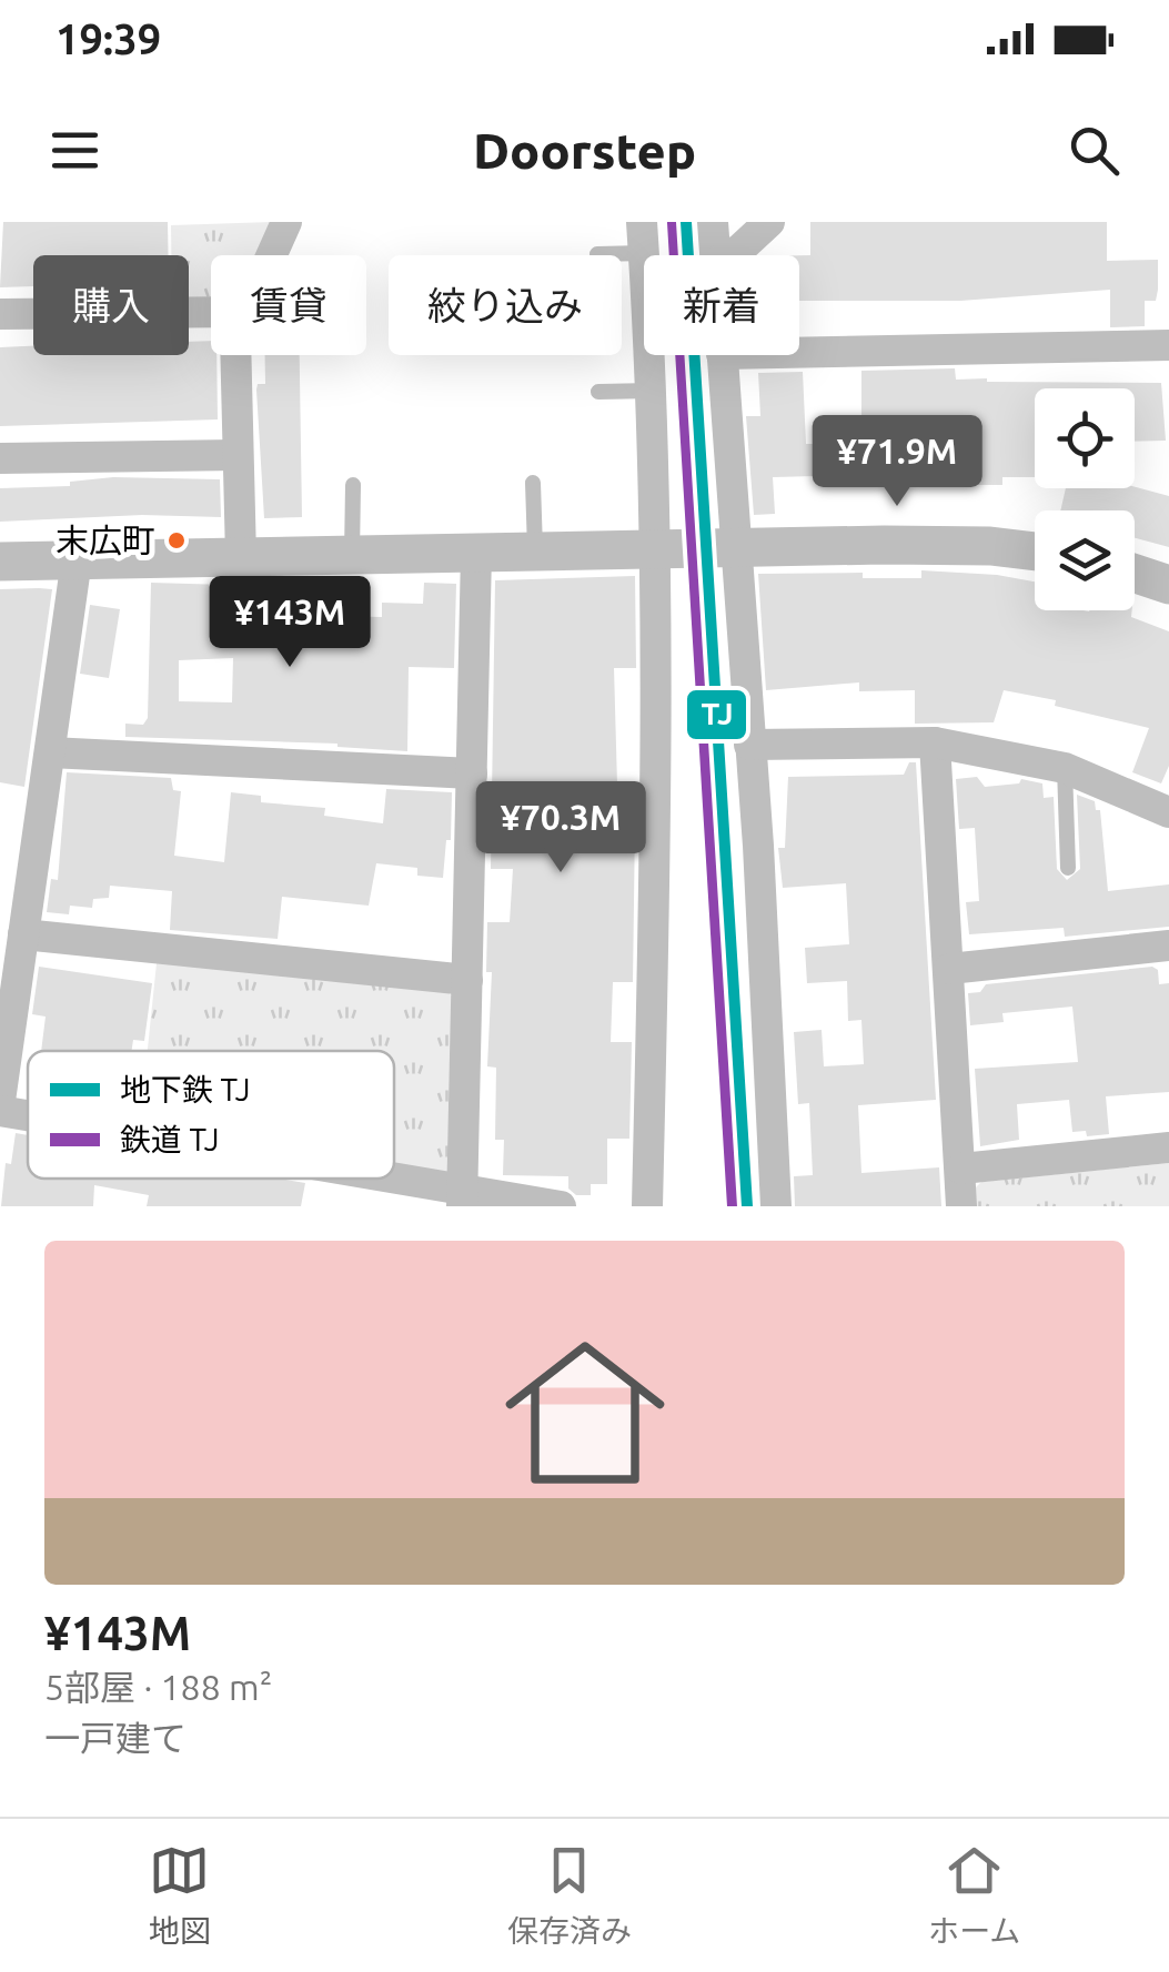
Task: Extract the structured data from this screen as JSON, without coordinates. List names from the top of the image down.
{
  "places": ["末広町"],
  "lines": ["metro line TJ", "rail line TJ"],
  "legend": ["地下鉄 TJ", "鉄道 TJ"],
  "page": {
    "status": "19:39",
    "header": "Doorstep",
    "chip": [
      "購入",
      "賃貸",
      "絞り込み",
      "新着"
    ],
    "price": ["¥71.9M", "¥143M", "¥70.3M"],
    "list": [
      {
        "name": "¥143M",
        "note": "5部屋 · 188 m² · 一戸建て"
      }
    ],
    "tabs": ["地図", "保存済み", "ホーム"]
  }
}
